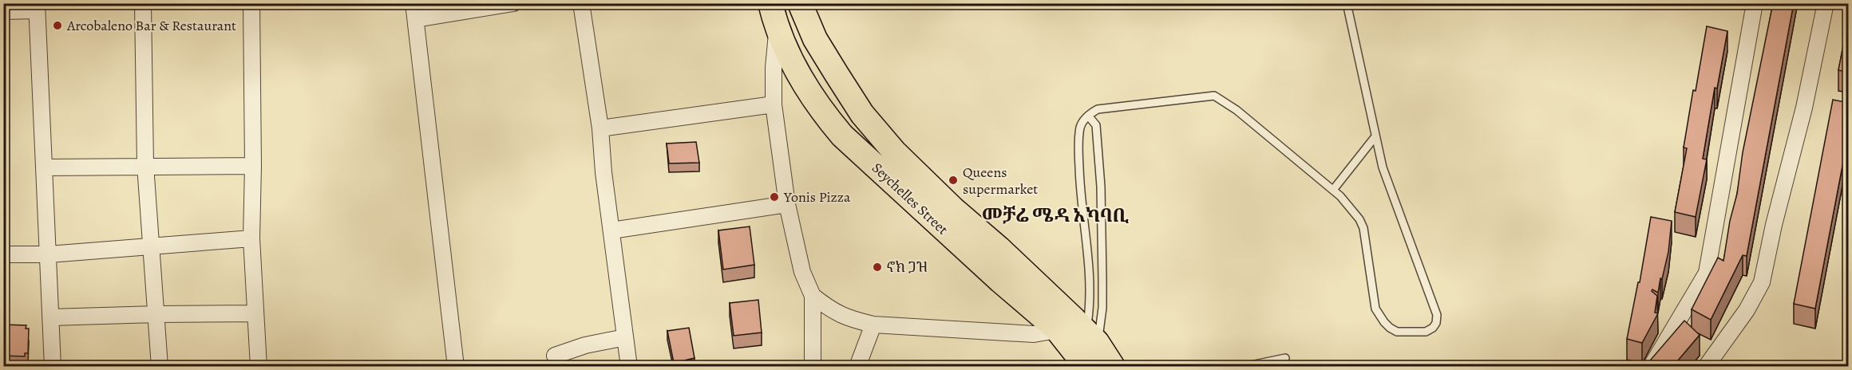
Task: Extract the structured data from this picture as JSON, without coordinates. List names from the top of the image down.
{
  "streets": {
    "main road": ["Seychelles Street"]
  },
  "districts": ["መቻሬ ሜዳ አካባቢ"],
  "places": [
    "Arcobaleno Bar & Restaurant",
    "Queens supermarket",
    "Yonis Pizza",
    "ኖክ ጋዝ"
  ]
}
